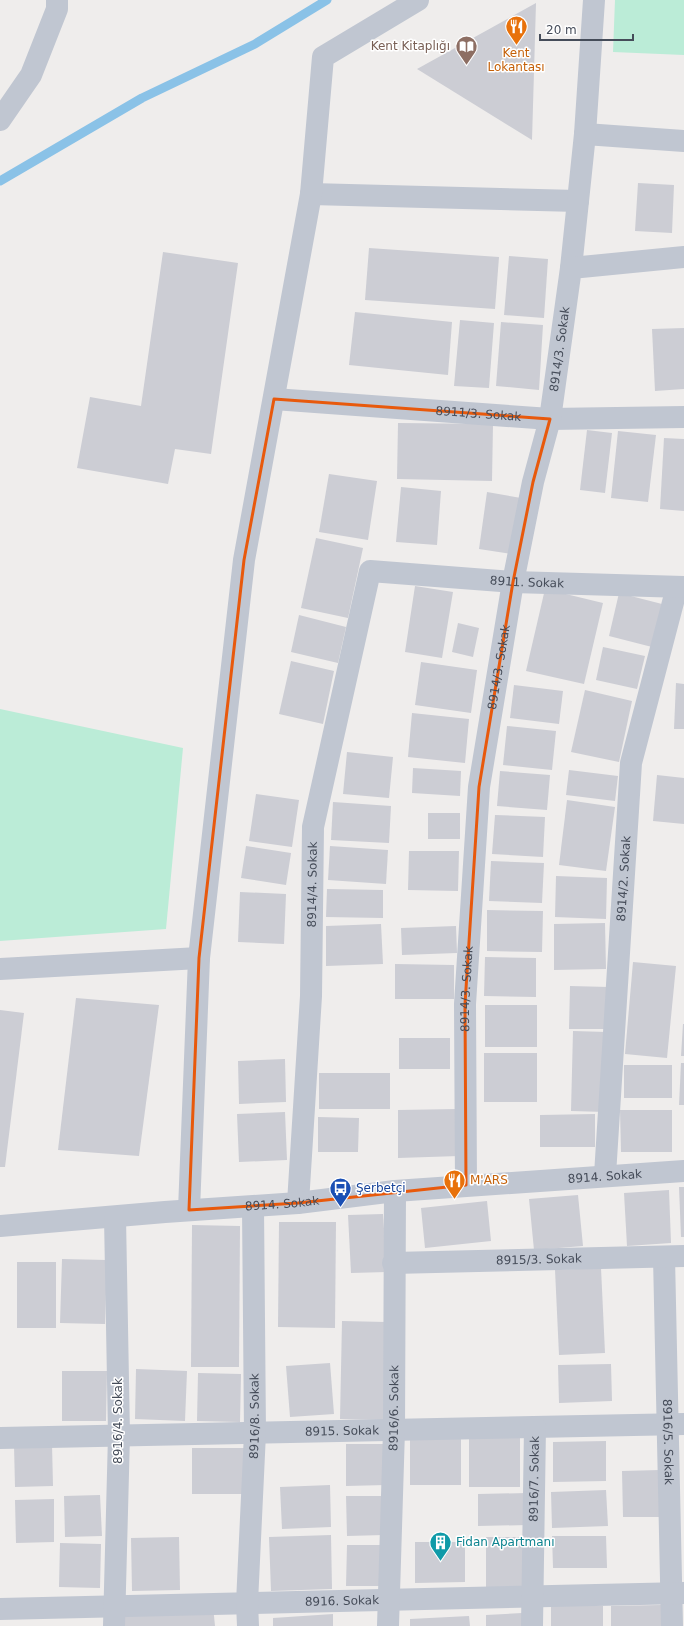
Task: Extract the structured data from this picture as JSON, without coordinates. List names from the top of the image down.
{
  "streets": {
    "street": [
      "8914/3. Sokak",
      "8911/3. Sokak",
      "8911. Sokak",
      "8914/2. Sokak",
      "8914/4. Sokak",
      "8914. Sokak",
      "8915/3. Sokak",
      "8916/6. Sokak",
      "8916/8. Sokak",
      "8916/4. Sokak",
      "8915. Sokak",
      "8916/5. Sokak",
      "8916/7. Sokak",
      "8916. Sokak"
    ]
  },
  "crossings": [
    ["8914/3. Sokak", "8911/3. Sokak"],
    ["8914/3. Sokak", "8911. Sokak"],
    ["8914/3. Sokak", "8914. Sokak"],
    ["8911. Sokak", "8914/2. Sokak"],
    ["8911. Sokak", "8914/4. Sokak"],
    ["8914/2. Sokak", "8914. Sokak"],
    ["8914/4. Sokak", "8914. Sokak"],
    ["8914. Sokak", "8916/6. Sokak"],
    ["8914. Sokak", "8916/8. Sokak"],
    ["8914. Sokak", "8916/4. Sokak"],
    ["8915/3. Sokak", "8916/6. Sokak"],
    ["8915/3. Sokak", "8916/5. Sokak"],
    ["8916/6. Sokak", "8915. Sokak"],
    ["8916/6. Sokak", "8916. Sokak"],
    ["8916/8. Sokak", "8915. Sokak"],
    ["8916/8. Sokak", "8916. Sokak"],
    ["8916/4. Sokak", "8915. Sokak"],
    ["8916/4. Sokak", "8916. Sokak"],
    ["8915. Sokak", "8916/5. Sokak"],
    ["8915. Sokak", "8916/7. Sokak"],
    ["8916/5. Sokak", "8916. Sokak"],
    ["8916/7. Sokak", "8916. Sokak"]
  ],
  "places": {
    "restaurant": ["Kent Lokantası", "M'ARS"],
    "library": ["Kent Kitaplığı"],
    "bus stop": ["Şerbetçi"],
    "building": ["Fidan Apartmanı"]
  },
  "scale_bar": "20 m"
}
